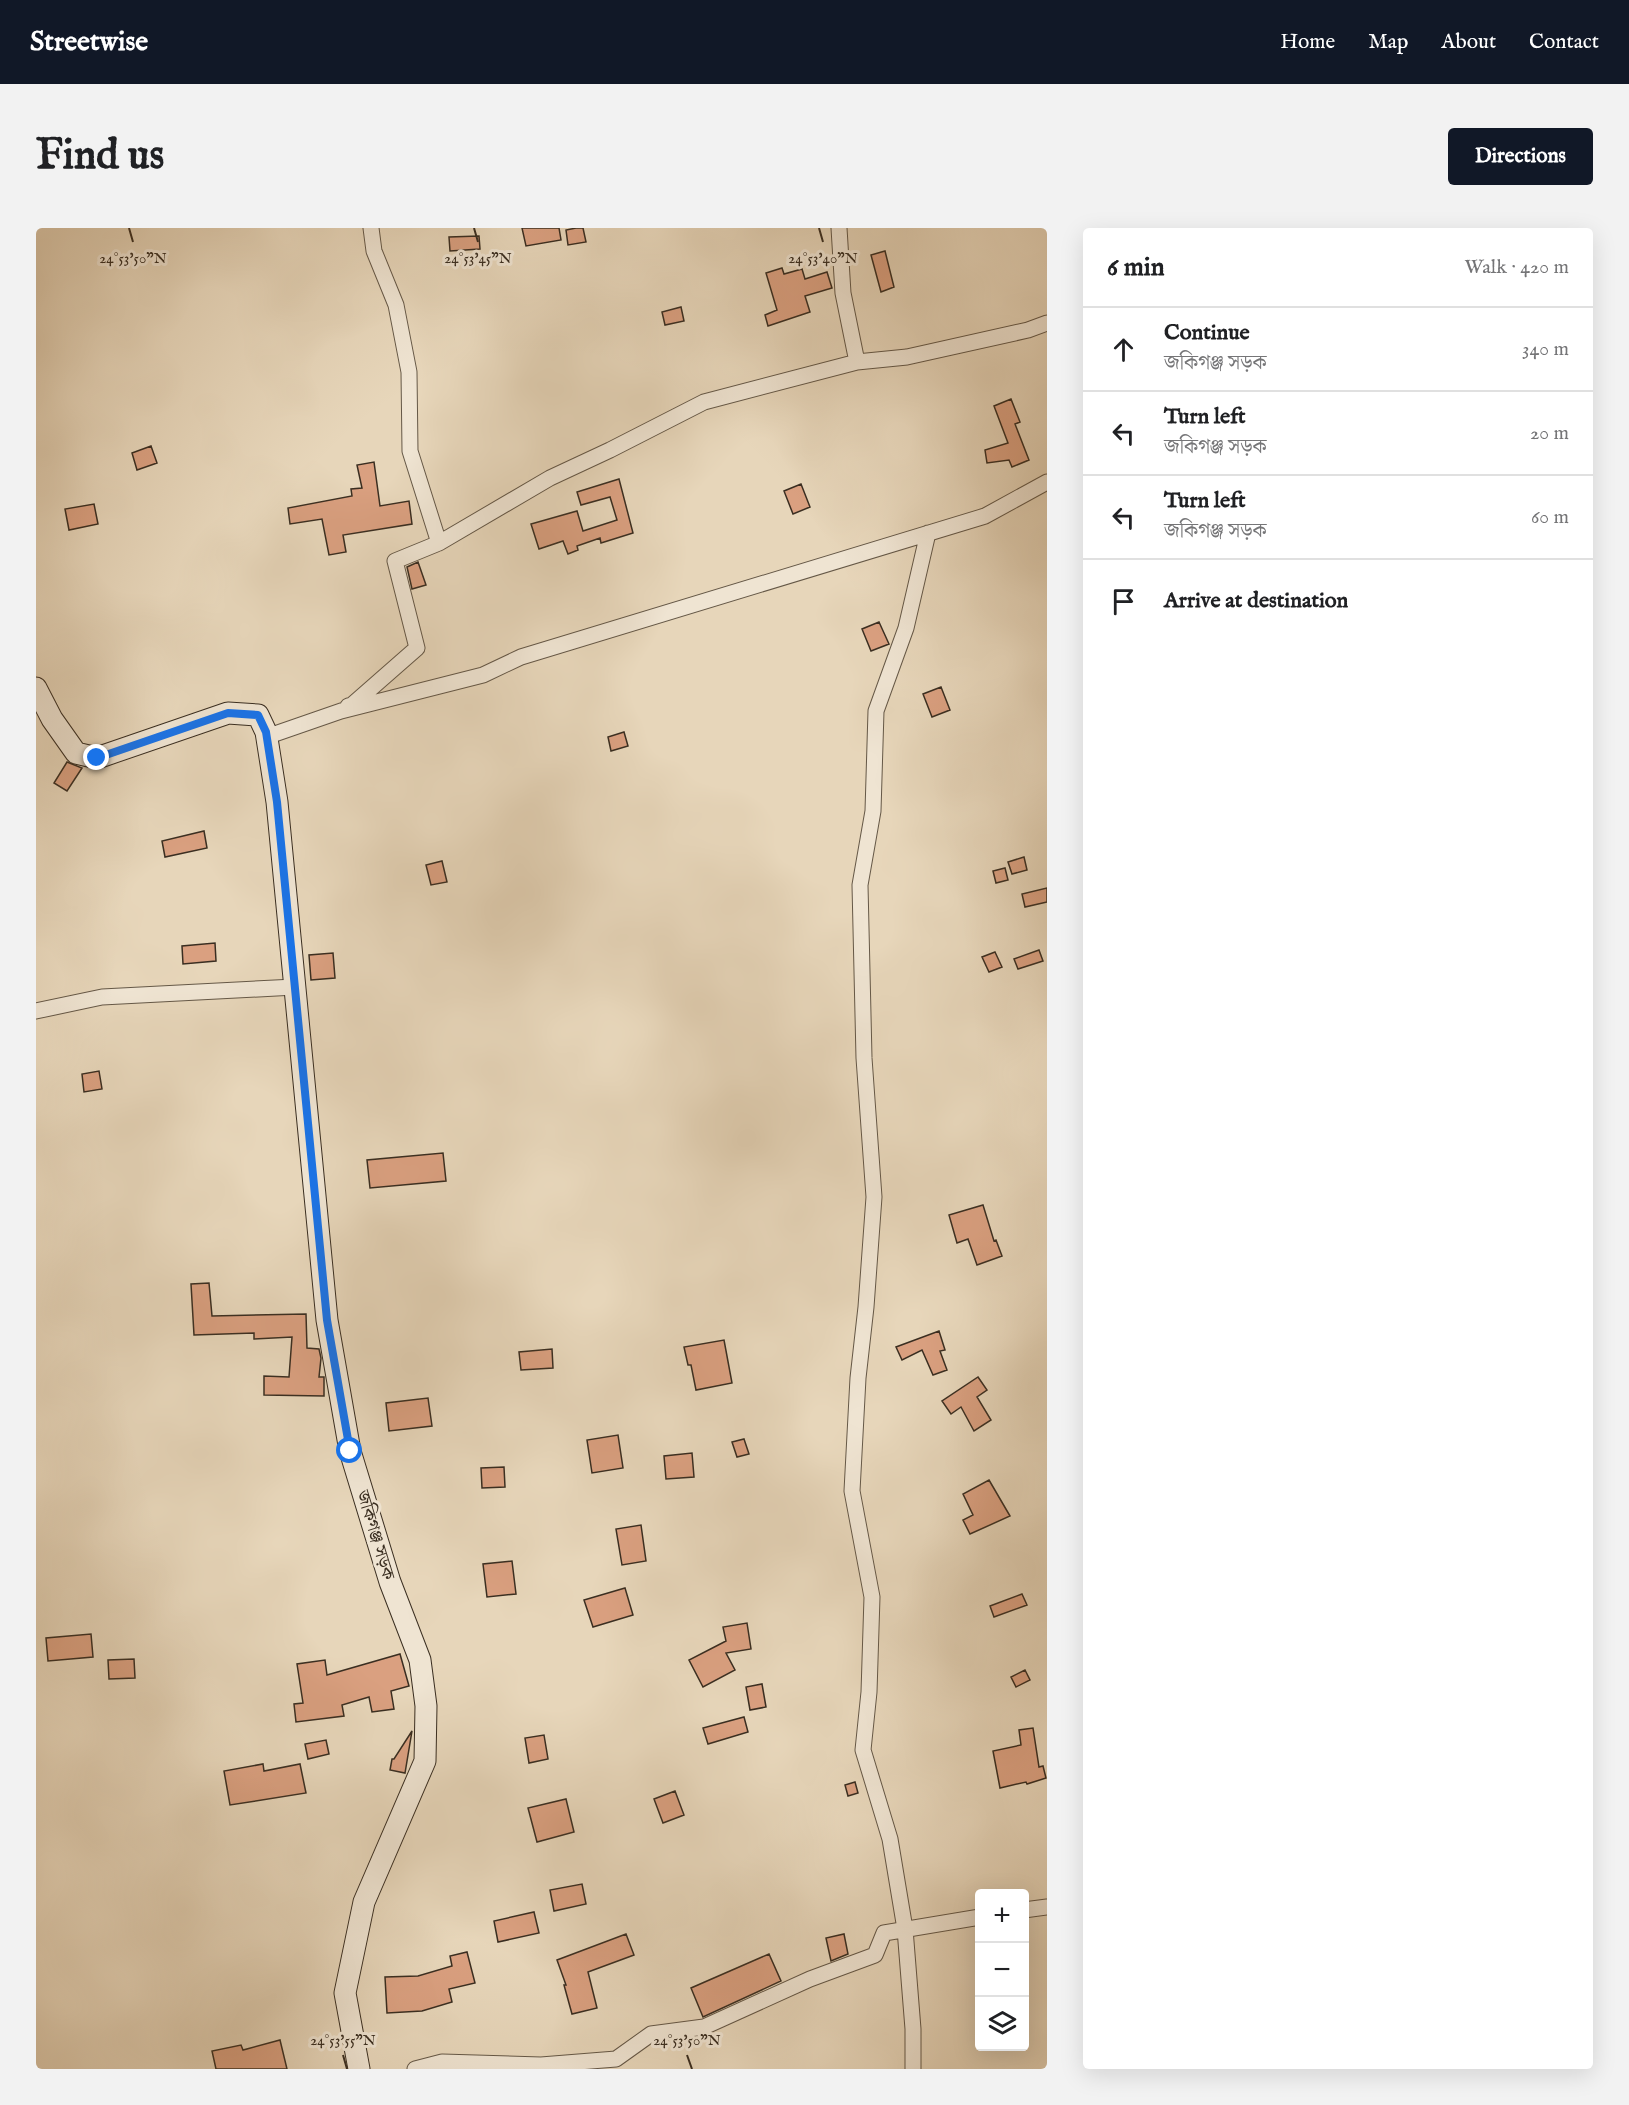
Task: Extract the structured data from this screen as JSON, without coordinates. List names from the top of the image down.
{
  "streets": {
    "main road": ["জকিগঞ্জ সড়ক"]
  },
  "page": {
    "header": "Streetwise",
    "nav": [
      "Home",
      "Map",
      "About",
      "Contact"
    ],
    "buttons": "Directions",
    "title": "Find us",
    "heading": ["6 min", "Walk · 420 m"],
    "list": [
      ["Continue", "জকিগঞ্জ সড়ক", "340 m"],
      ["Turn left", "জকিগঞ্জ সড়ক", "20 m"],
      ["Turn left", "জকিগঞ্জ সড়ক", "60 m"],
      "Arrive at destination"
    ],
    "map_buttons": ["+", "−"]
  },
  "coordinates": [
    "24°53'50\"N",
    "24°53'45\"N",
    "24°53'40\"N",
    "24°53'55\"N"
  ]
}
